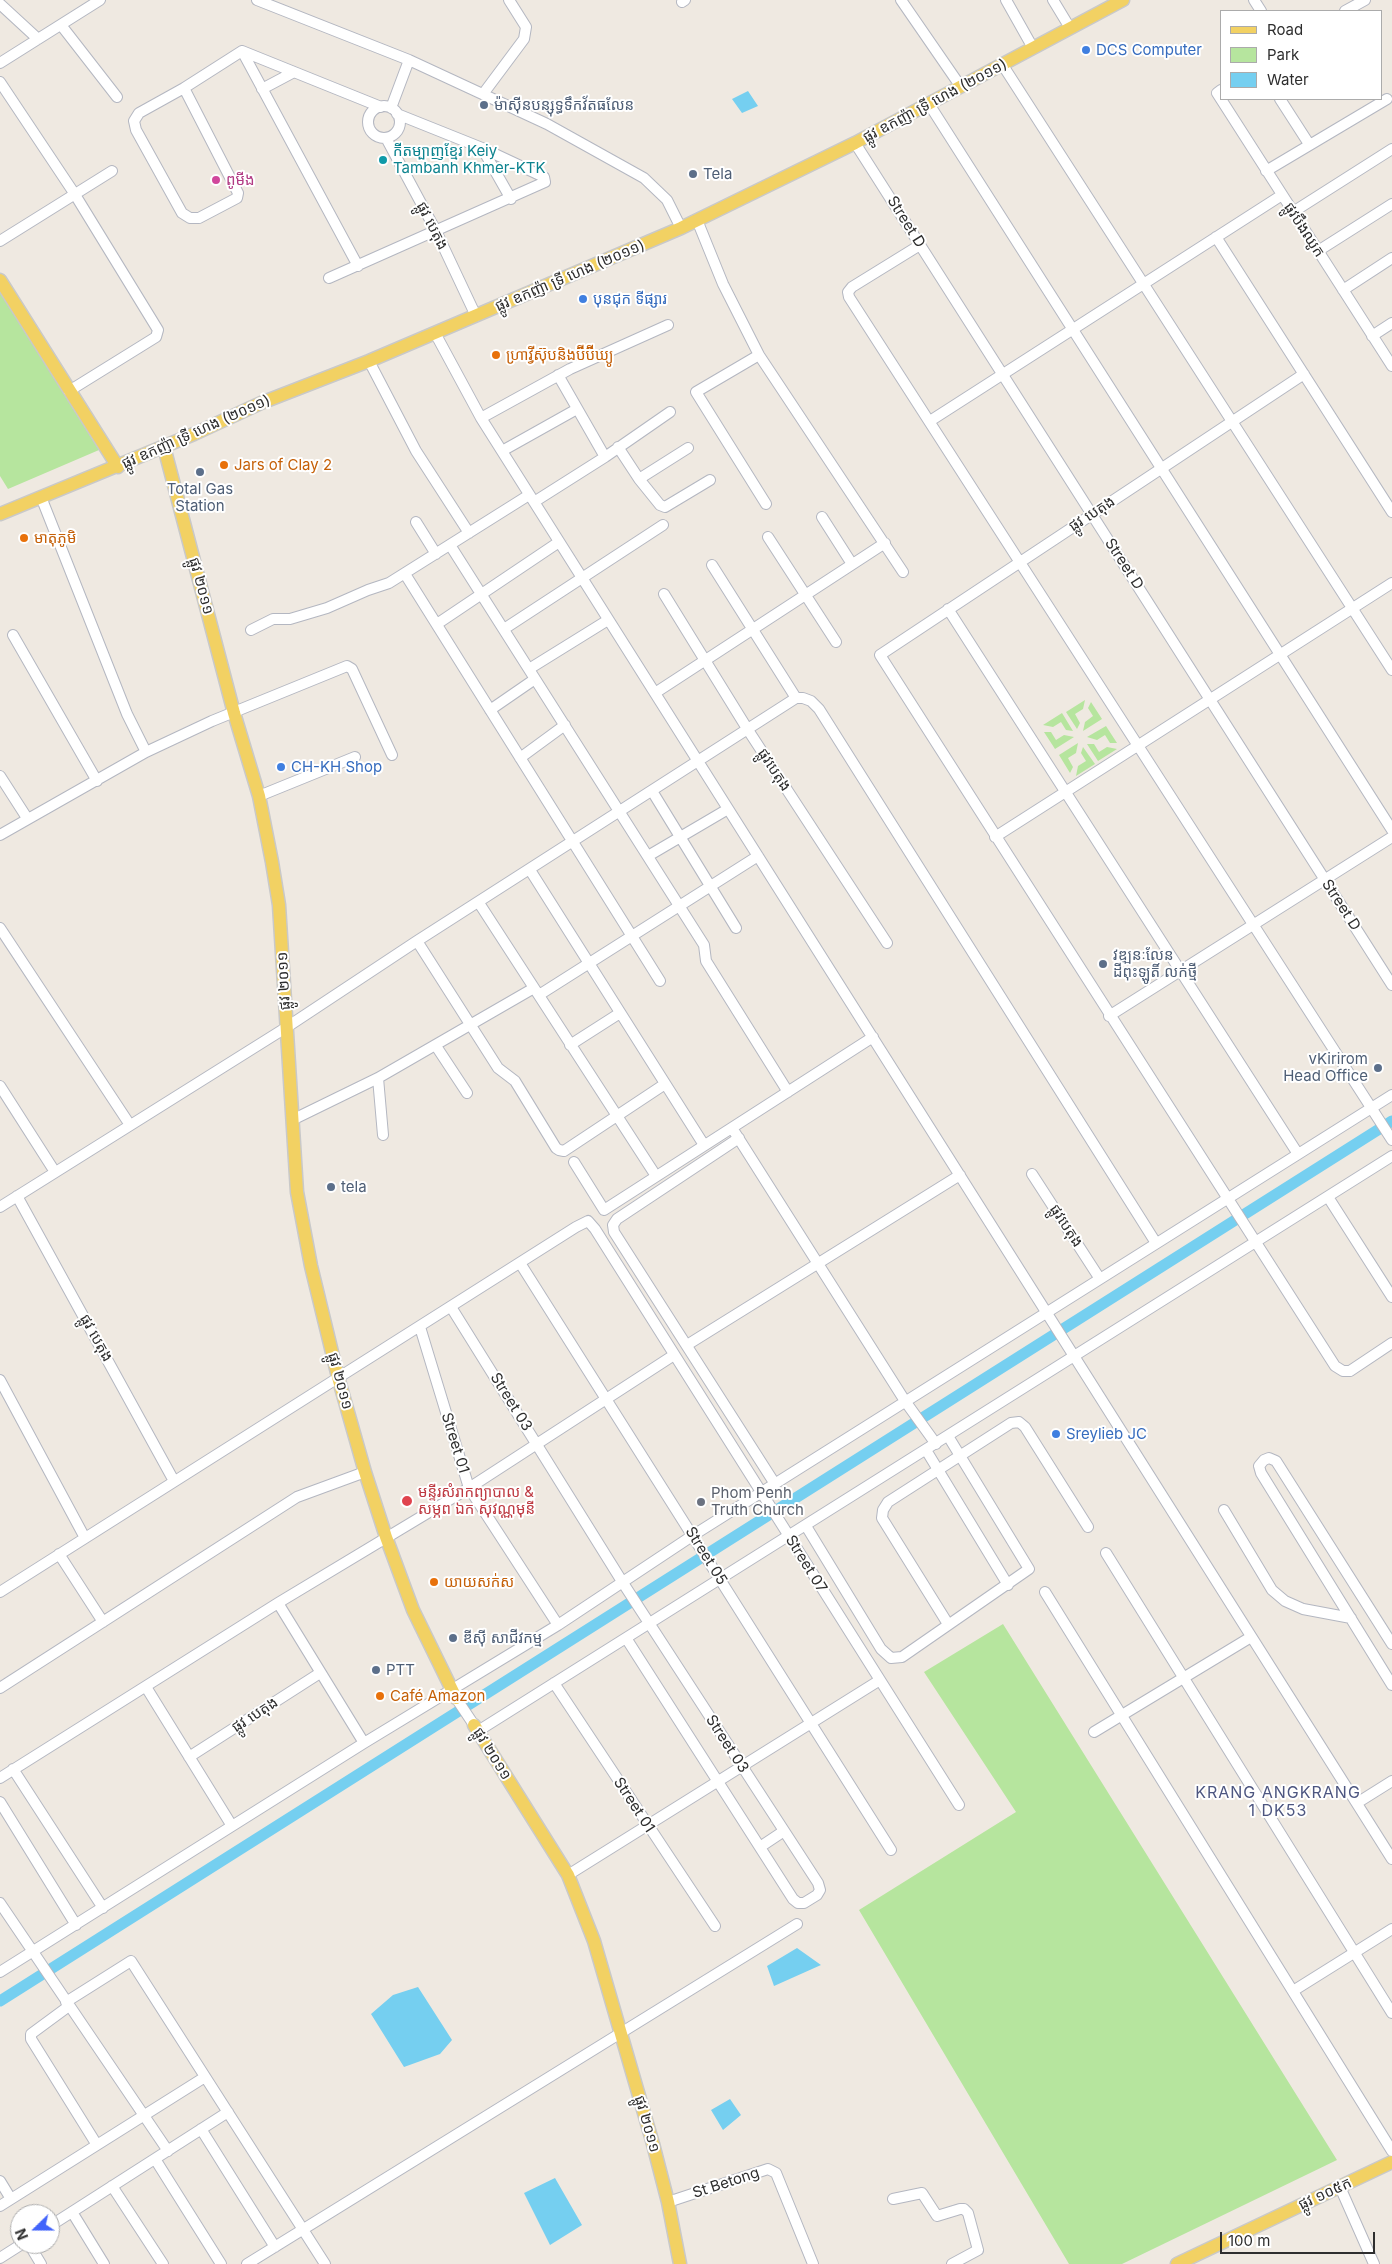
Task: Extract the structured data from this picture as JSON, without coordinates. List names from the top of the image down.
{
  "streets": {
    "main road": ["ផ្លូវ ឧកញ៉ា ទ្រី ហេង (២០១១)", "ផ្លូវ ២០១១", "ផ្លូវ ១០៥ក"],
    "street": [
      "Street D",
      "ផ្លូវ បេតុង",
      "ផ្លូវបឹងឈូក",
      "ផ្លូវបេតុង",
      "Street 03",
      "Street 01",
      "Street 05",
      "Street 07",
      "St Betong"
    ]
  },
  "crossings": [
    ["ផ្លូវ ឧកញ៉ា ទ្រី ហេង (២០១១)", "Street D"],
    ["ផ្លូវ ឧកញ៉ា ទ្រី ហេង (២០១១)", "ផ្លូវ បេតុង"],
    ["ផ្លូវ ឧកញ៉ា ទ្រី ហេង (២០១១)", "ផ្លូវ ២០១១"],
    ["Street D", "ផ្លូវ បេតុង"],
    ["ផ្លូវ ២០១១", "St Betong"],
    ["Street 05", "Street 07"]
  ],
  "districts": ["KRANG ANGKRANG 1 DK53"],
  "places": [
    "DCS Computer",
    "ម៉ាស៊ីនបន្សុទ្ធទឹកវ័តធលែន",
    "កីតម្បាញខ្មែរ Keiy Tambanh Khmer-KTK",
    "Tela",
    "ពូមីង",
    "បុនជុក ទីផ្សារ",
    "ហ្រាវ្វីស៊ុបនិងប៊ីប៊ីឃ្យូ",
    "Jars of Clay 2",
    "Total Gas Station",
    "មាតុភូមិ",
    "CH-KH Shop",
    "វឌ្ឍនៈលែន ដីពុះឡូតិ៍ លក់ថ្មី",
    "vKirirom Head Office",
    "tela",
    "Sreylieb JC",
    "មន្ទីរសំរាកព្យាបាល & សម្ភព ឯក សុវណ្ណមុនី",
    "Phom Penh Truth Church",
    "យាយសក់ស",
    "ឌីស៊ី សាជីវកម្ម",
    "PTT",
    "Café Amazon"
  ],
  "legend": ["Road", "Park", "Water"],
  "scale_bar": "100 m",
  "north": "left"
}
